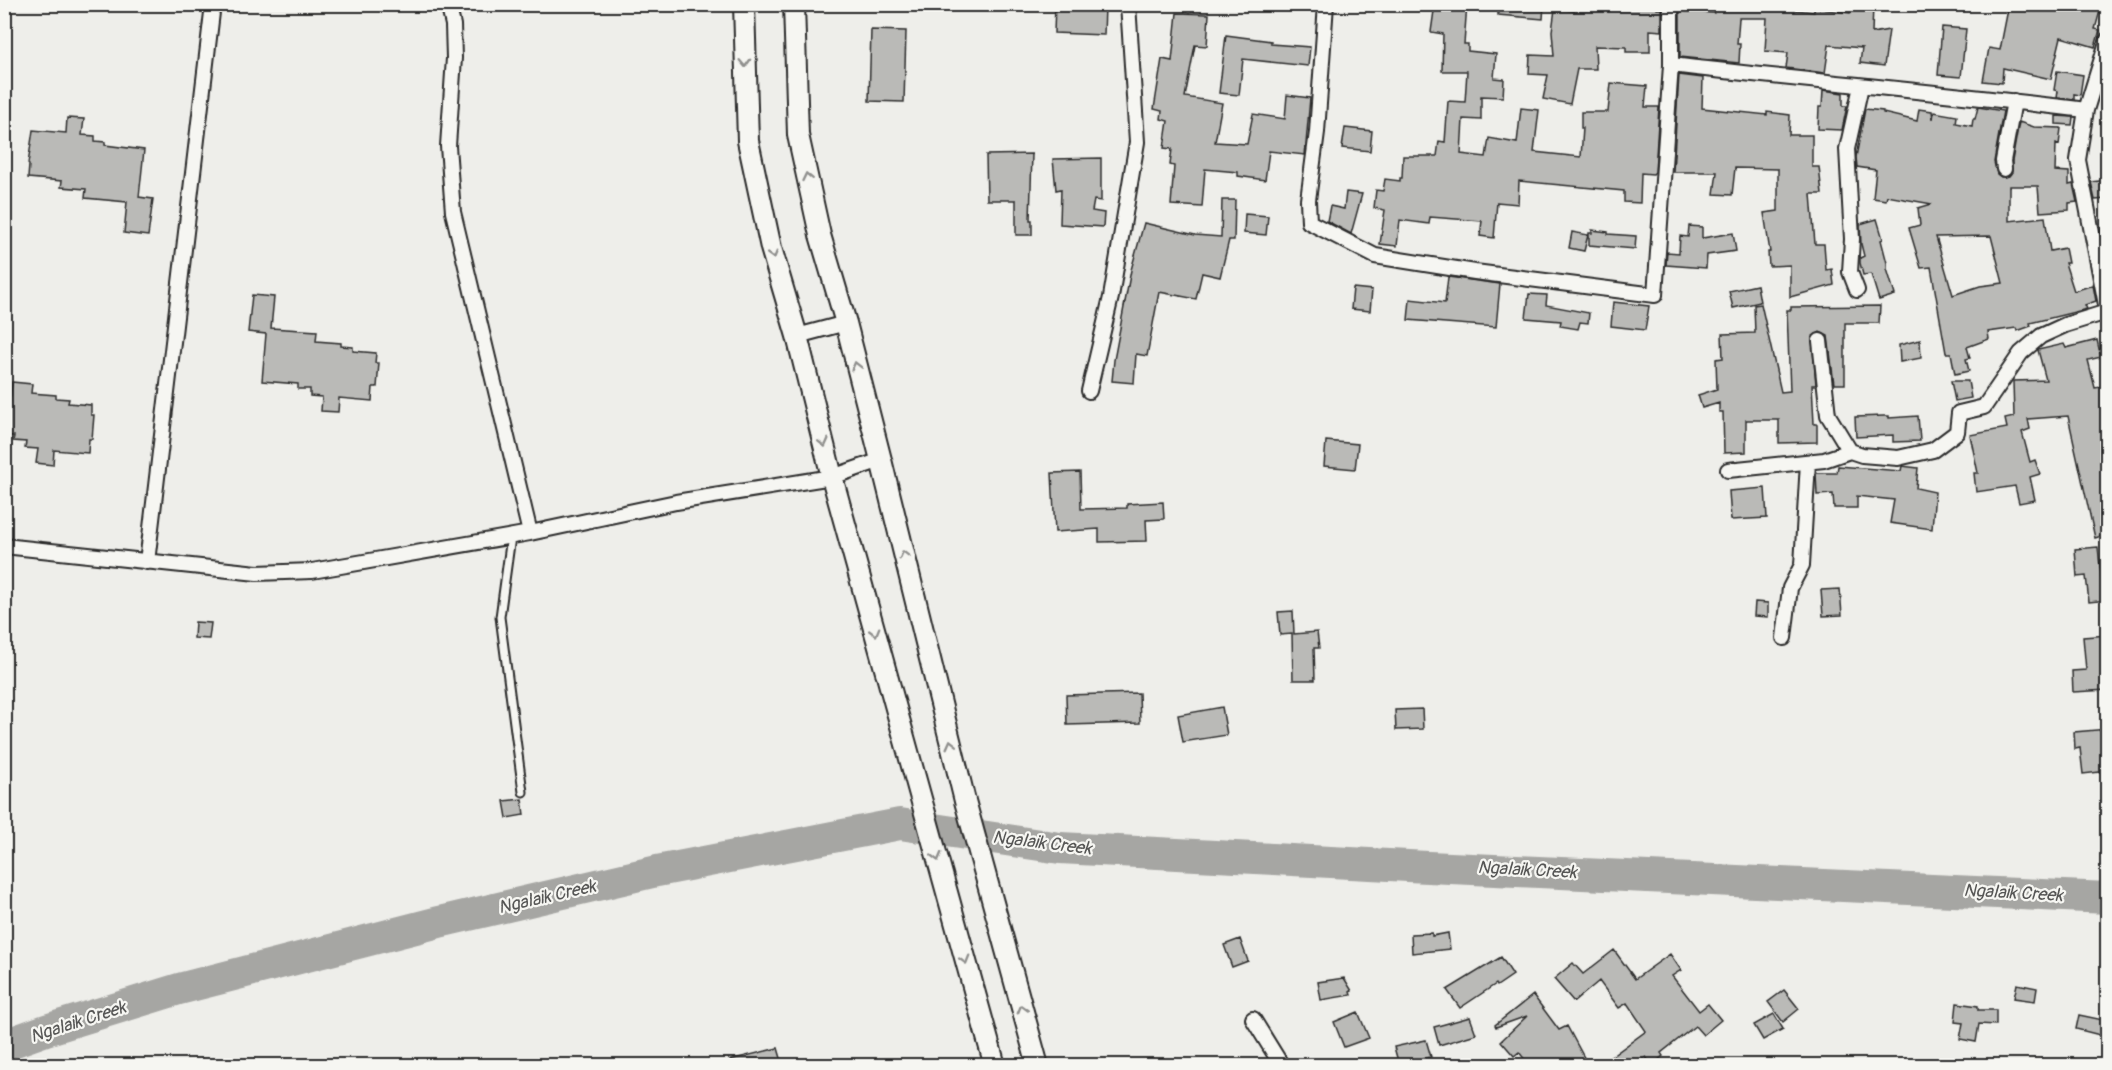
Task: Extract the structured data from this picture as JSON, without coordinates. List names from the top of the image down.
{
  "water": ["Ngalaik Creek"]
}
